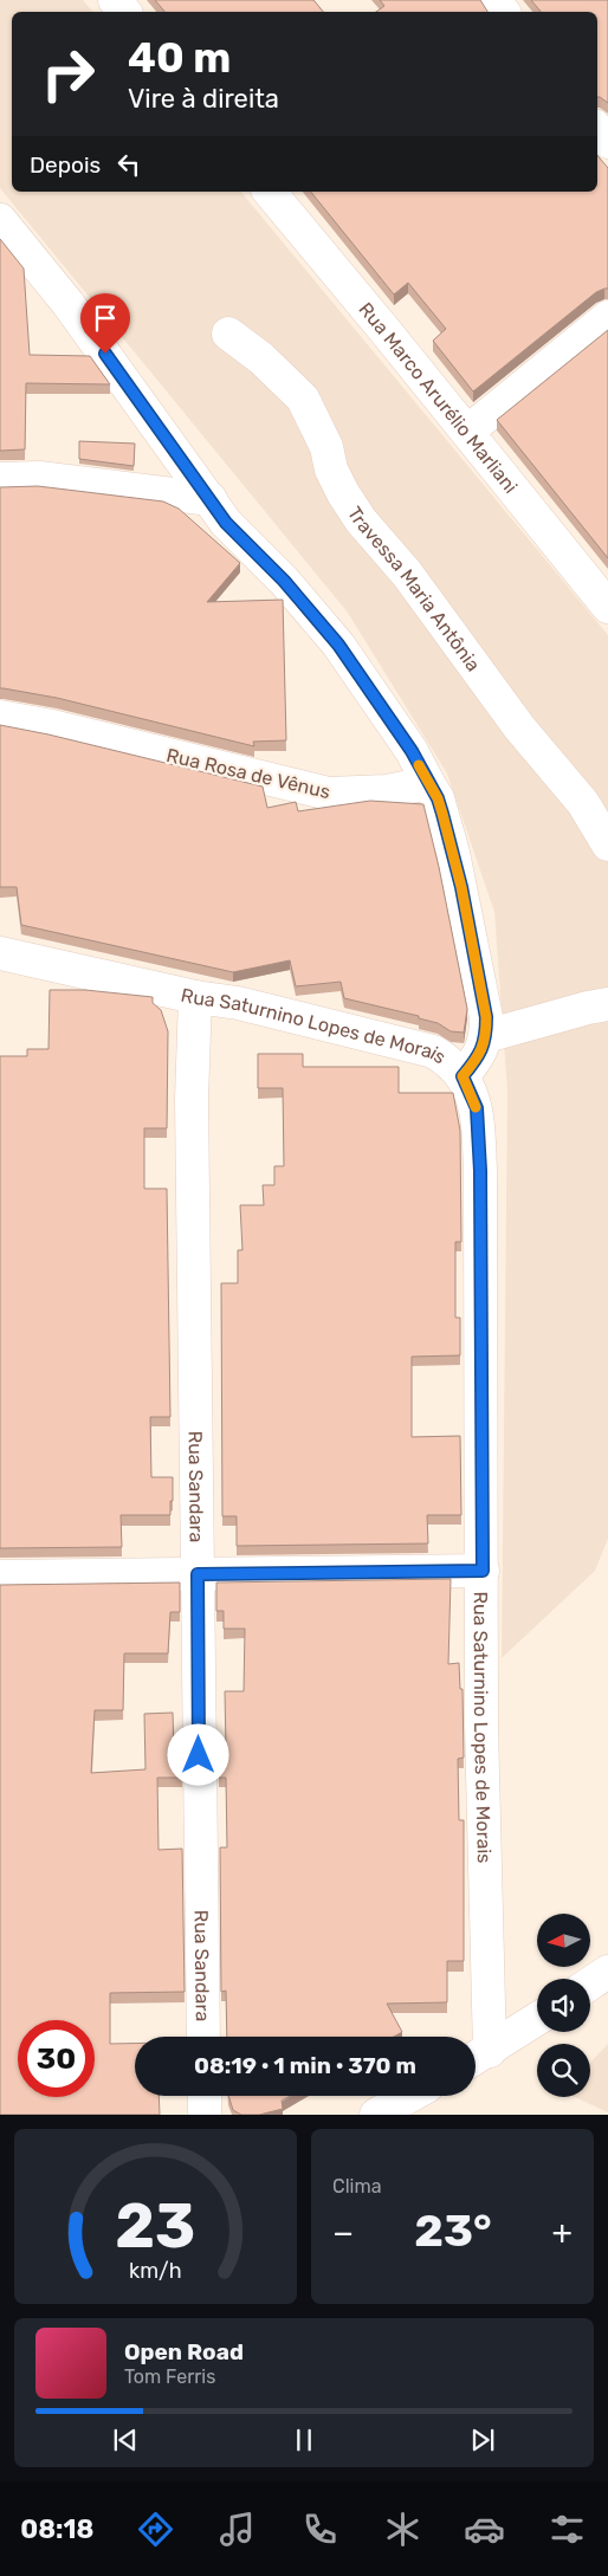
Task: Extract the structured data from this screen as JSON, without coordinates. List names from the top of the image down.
{
  "streets": {
    "street": [
      "Rua Marco Arurélio Marliani",
      "Travessa Maria Antônia",
      "Rua Rosa de Vênus",
      "Rua Saturnino Lopes de Morais",
      "Rua Sandara"
    ]
  },
  "crossings": [
    ["Rua Saturnino Lopes de Morais", "Rua Sandara"]
  ],
  "north": "left",
  "page": {
    "turn": ["40 m", "Vire à direita"],
    "then": "Depois",
    "limit": "30",
    "trip": "08:19 · 1 min · 370 m",
    "tile": "Clima",
    "heat": ["−", "23°", "+"],
    "song": ["Open Road", "Tom Ferris"],
    "tabs": "08:18",
    "gauge": ["23", "km/h"]
  }
}
